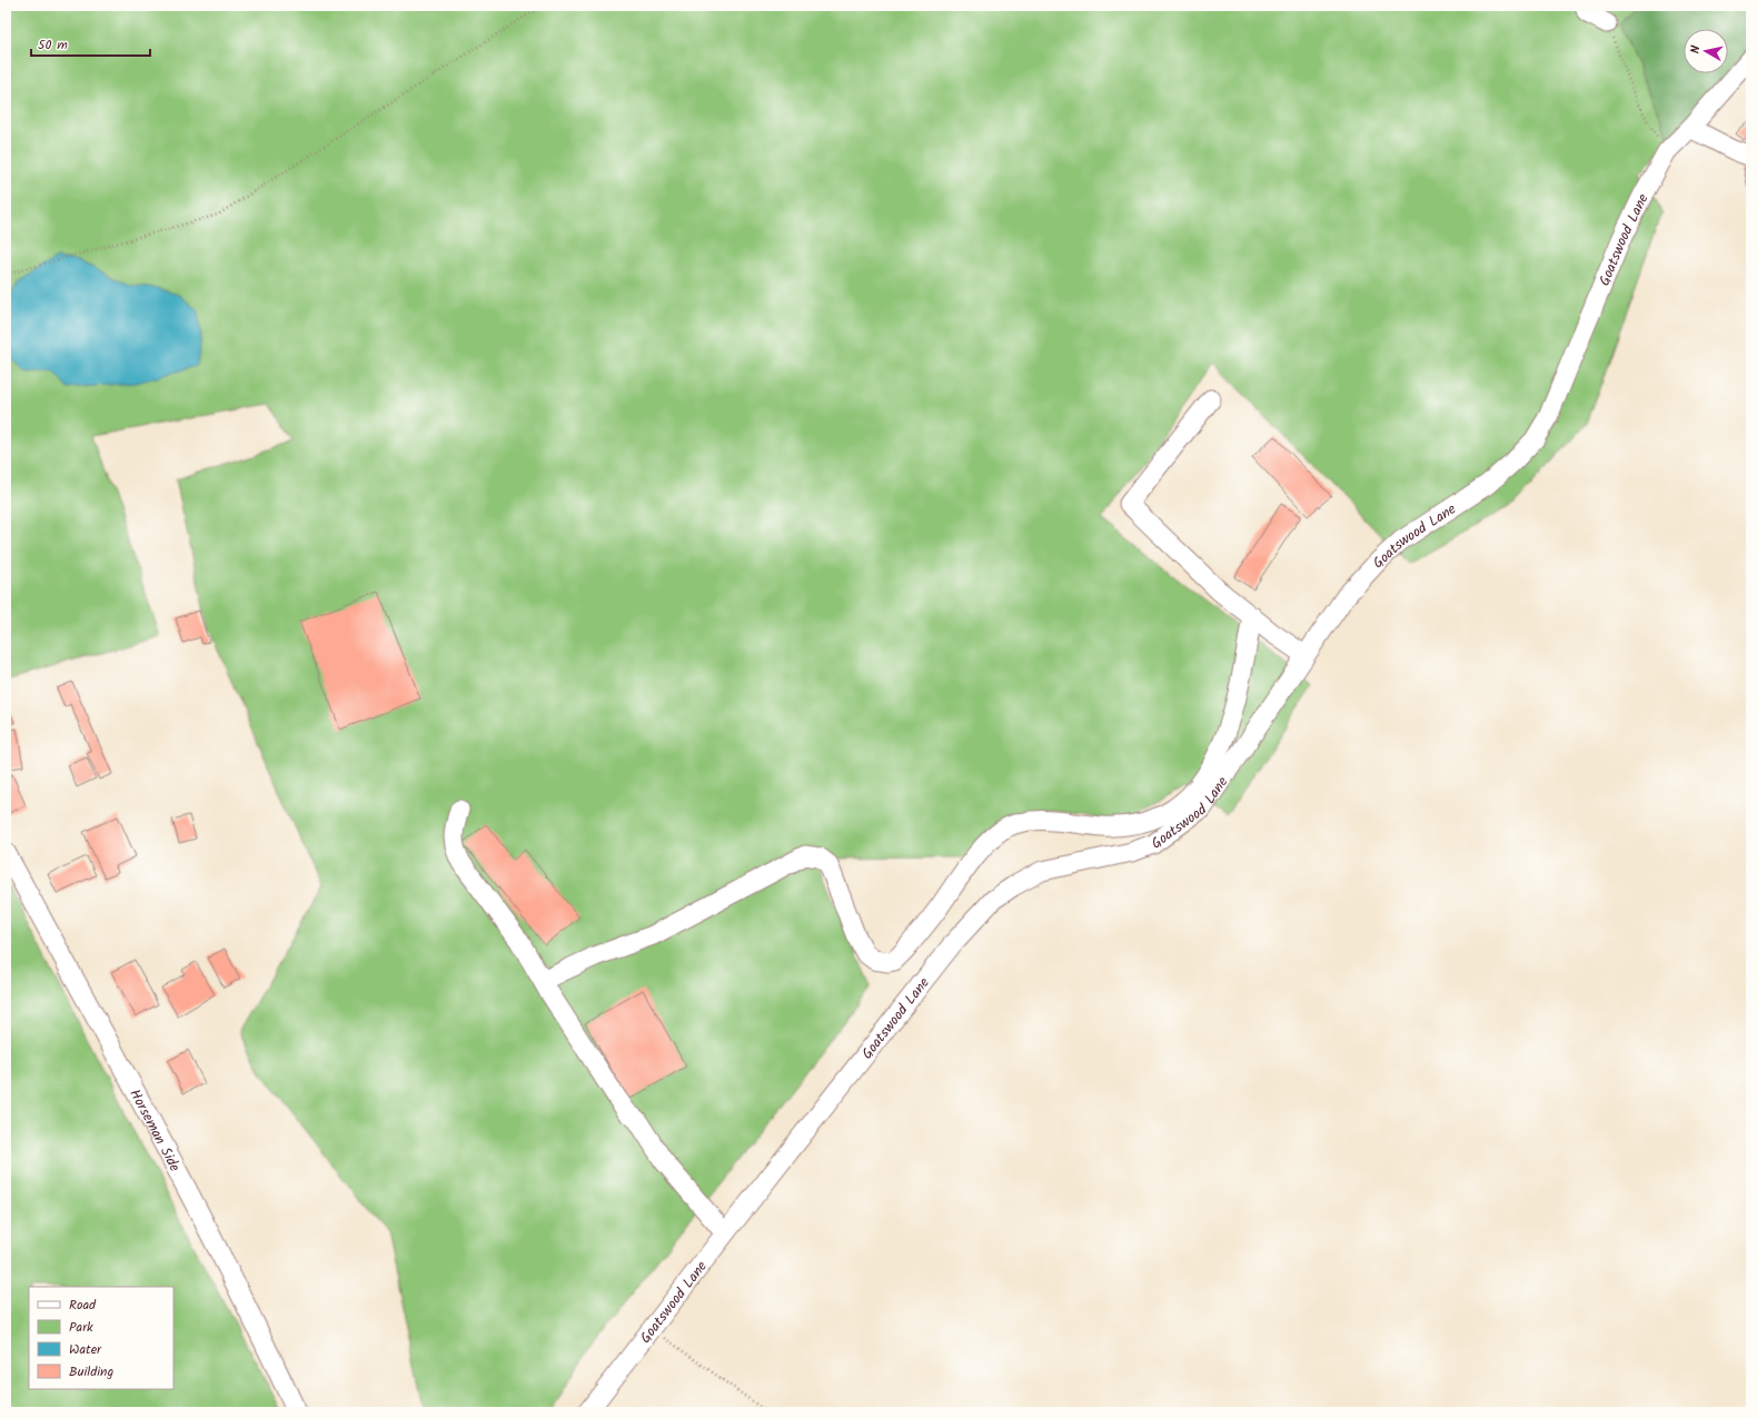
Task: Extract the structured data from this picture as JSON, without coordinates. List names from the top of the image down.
{
  "streets": {
    "street": ["Goatswood Lane", "Horseman Side"]
  },
  "legend": [
    "Road",
    "Park",
    "Water",
    "Building"
  ],
  "scale_bar": "50 m",
  "north": "left"
}
